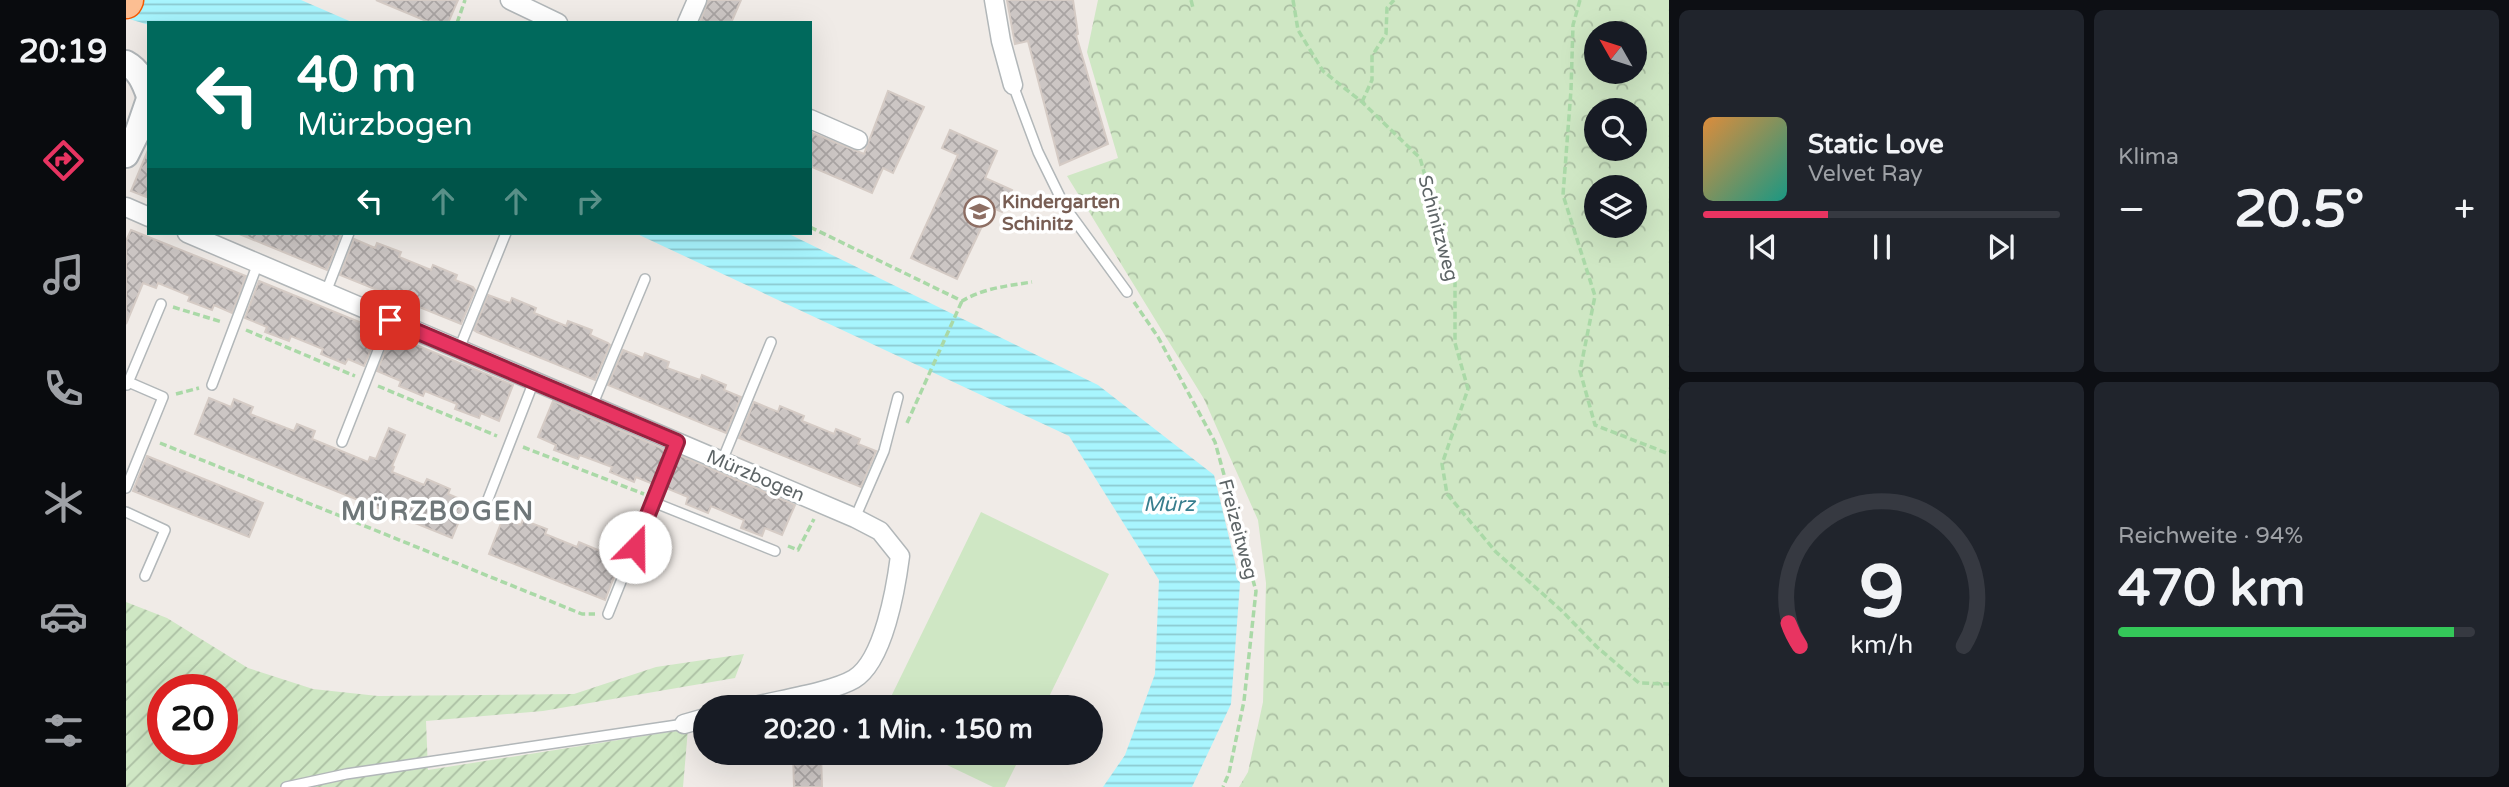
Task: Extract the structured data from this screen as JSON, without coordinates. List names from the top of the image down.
{
  "streets": {
    "street": ["Mürzbogen"],
    "path": ["Schinitzweg", "Freizeitweg"]
  },
  "districts": ["MÜRZBOGEN"],
  "water": ["Mürz"],
  "places": {
    "school or university": ["Kindergarten Schinitz"]
  },
  "north": "top left",
  "page": {
    "tabs": "20:19",
    "tile": [
      "Klima",
      ["Reichweite · 94%", "470 km"]
    ],
    "turn": ["40 m", "Mürzbogen"],
    "song": ["Static Love", "Velvet Ray"],
    "heat": ["−", "20.5°", "+"],
    "limit": "20",
    "trip": "20:20 · 1 Min. · 150 m",
    "gauge": ["9", "km/h"]
  }
}
